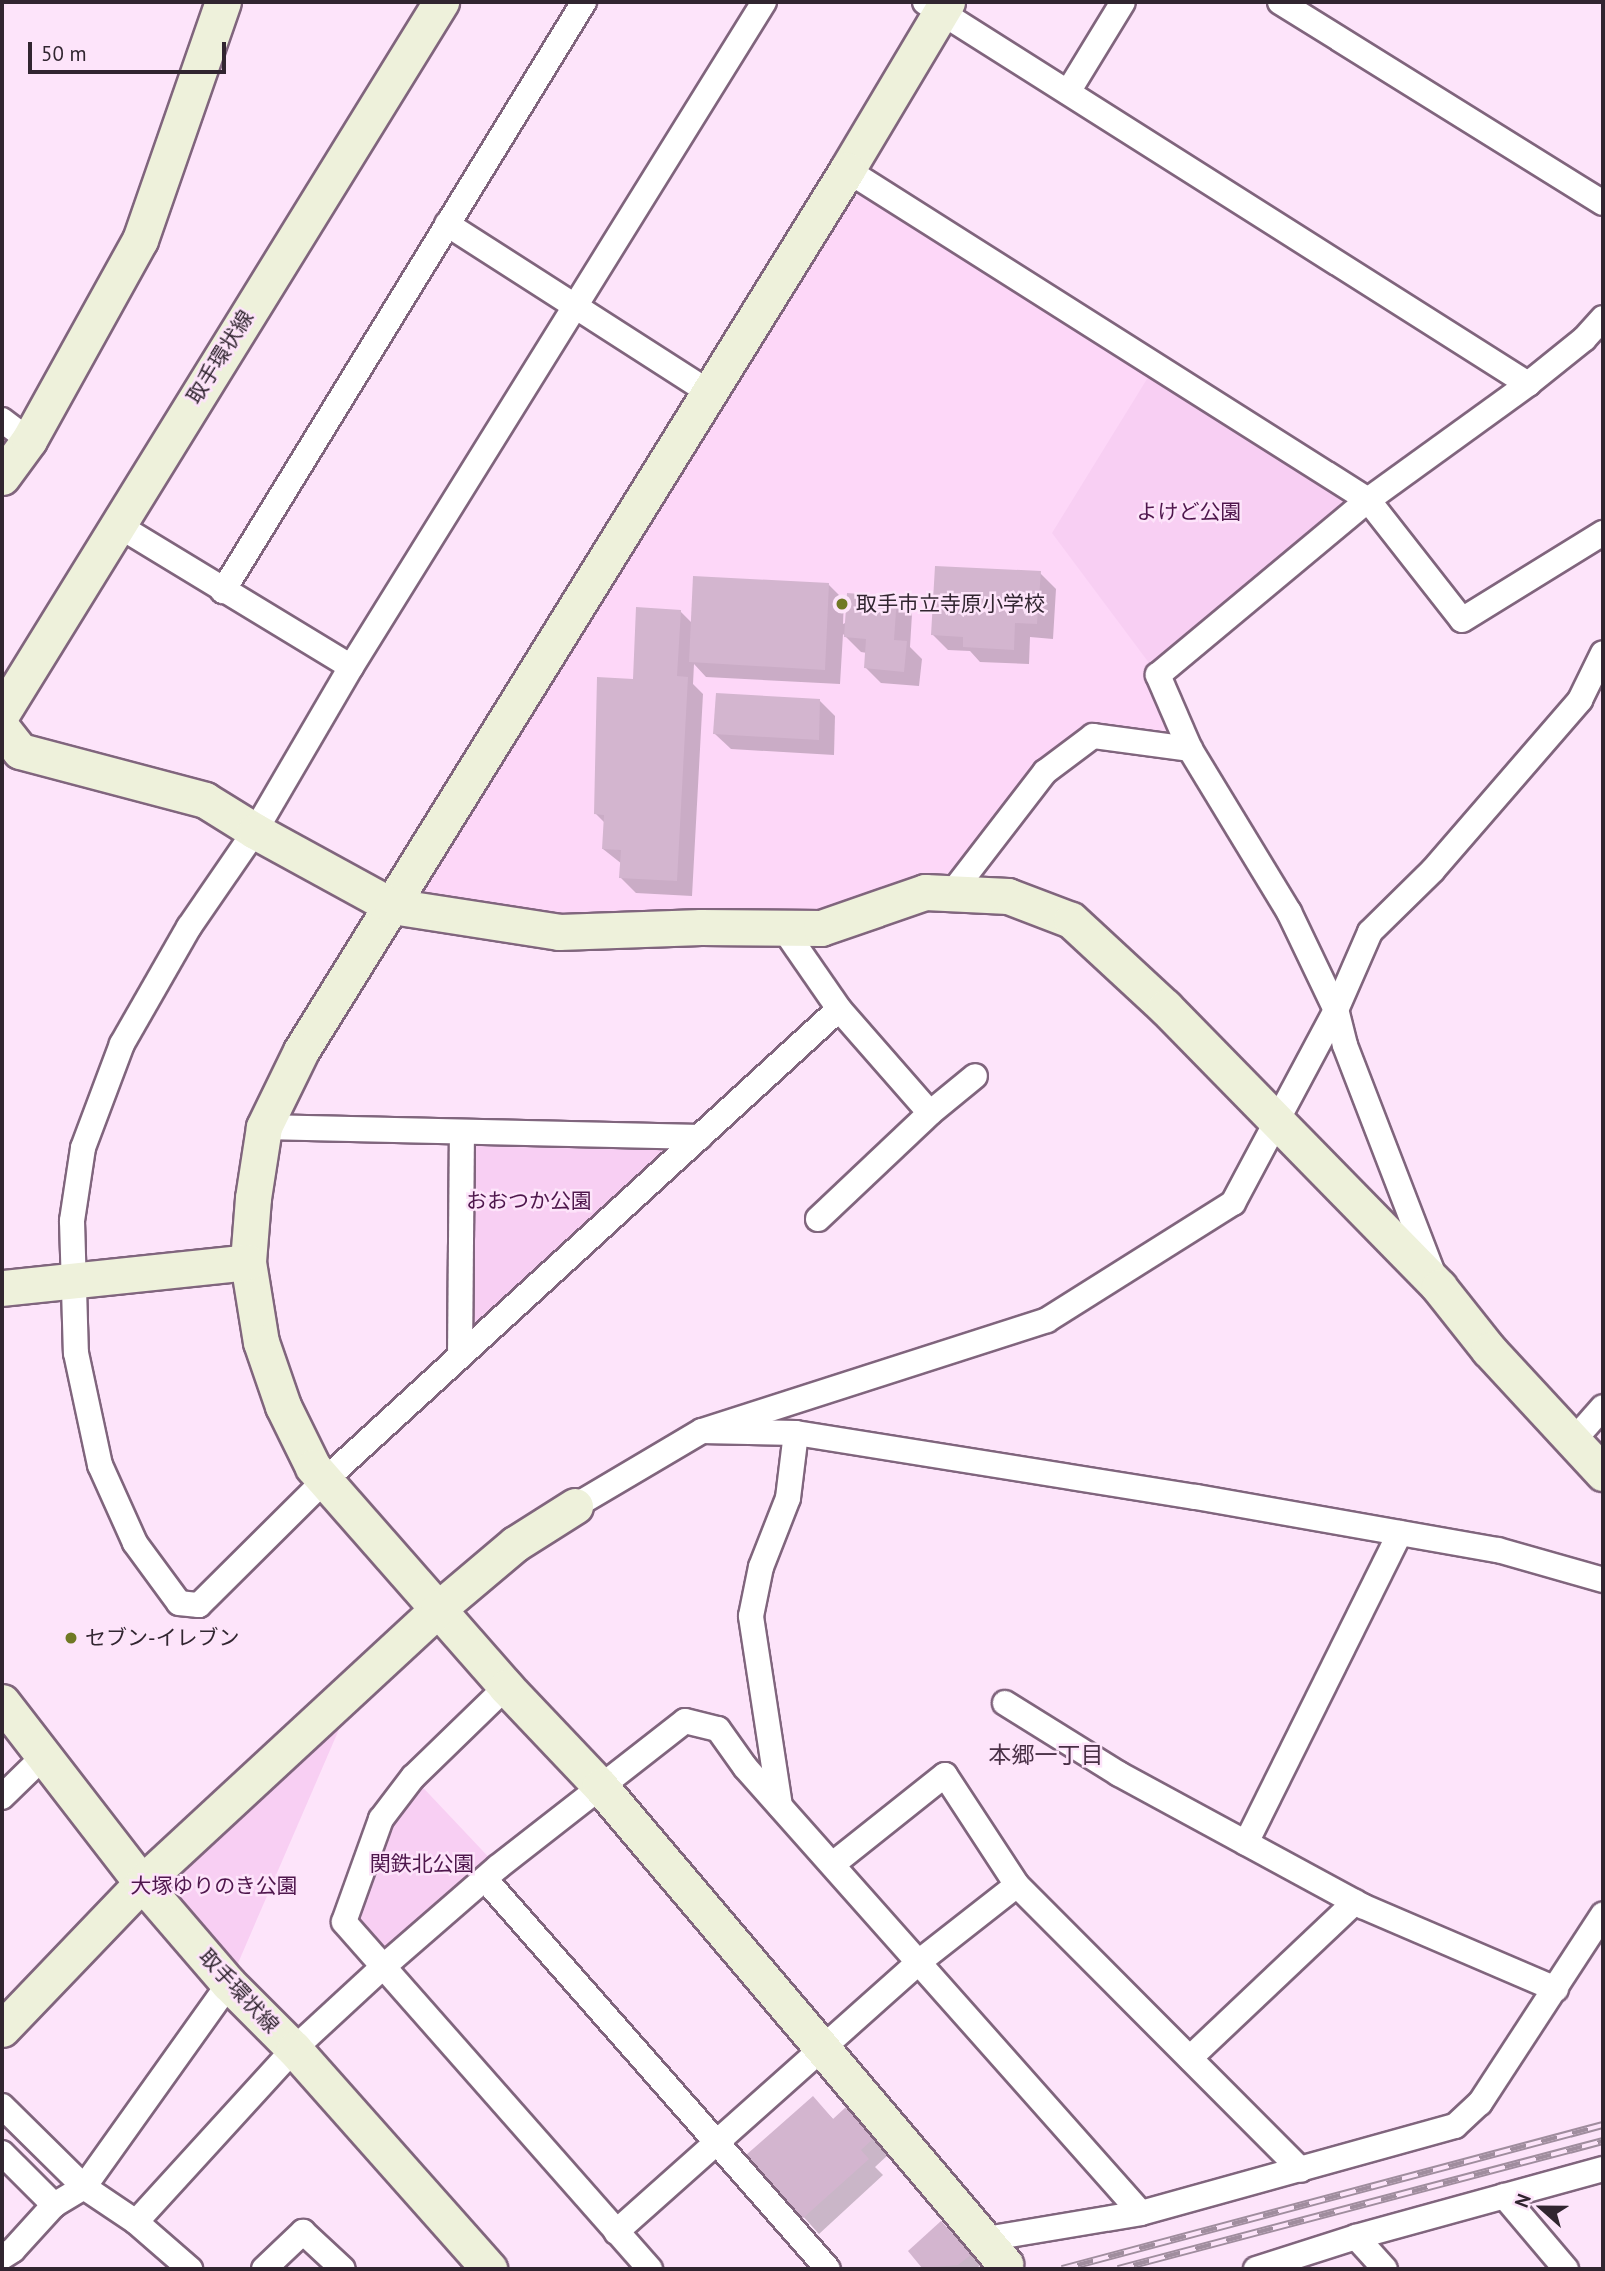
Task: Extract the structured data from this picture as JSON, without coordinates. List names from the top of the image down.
{
  "streets": {
    "street": ["取手環状線"]
  },
  "districts": ["本郷一丁目"],
  "parks": [
    "よけど公園",
    "おおつか公園",
    "関鉄北公園",
    "大塚ゆりのき公園"
  ],
  "places": ["取手市立寺原小学校", "セブン-イレブン"],
  "scale_bar": "50 m",
  "north": "left"
}
